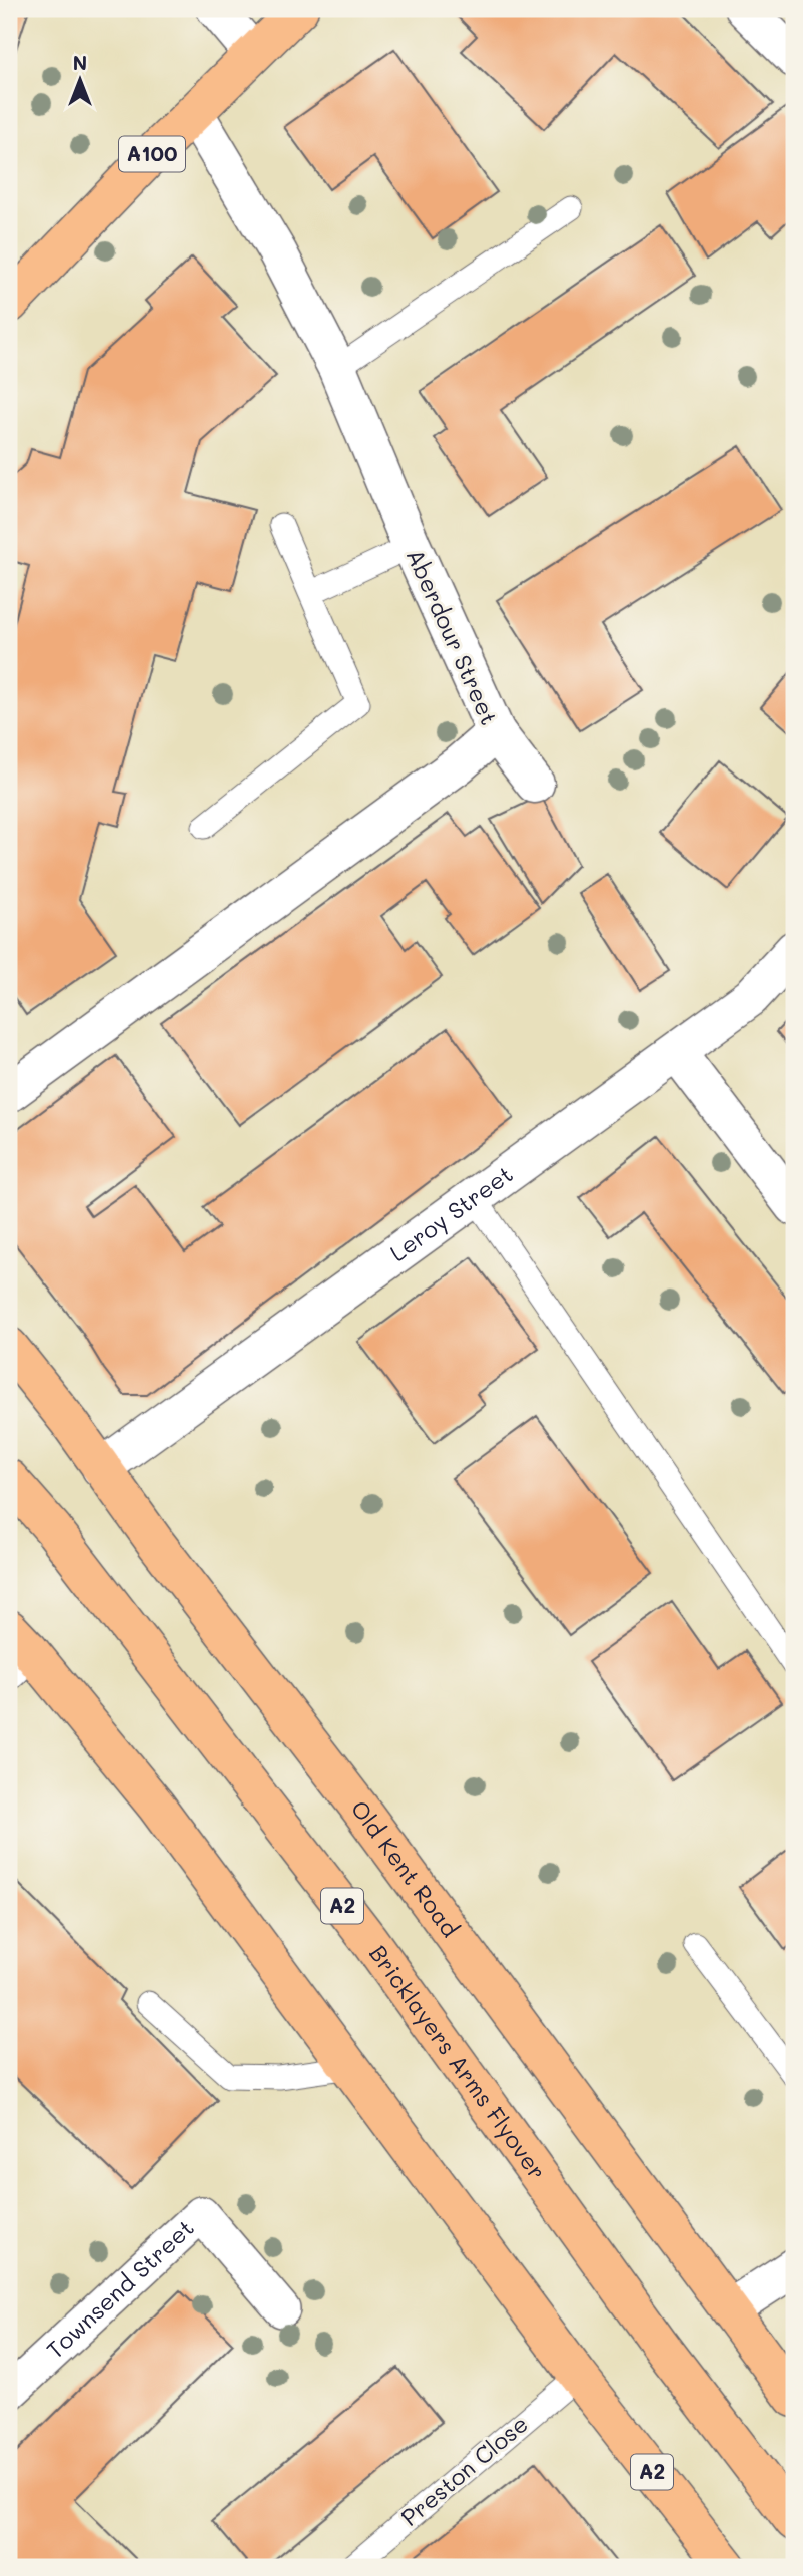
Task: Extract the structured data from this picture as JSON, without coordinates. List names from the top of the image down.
{
  "streets": {
    "highway": [
      "A100",
      "Old Kent Road",
      "A2",
      "Bricklayers Arms Flyover"
    ],
    "street": ["Aberdour Street", "Leroy Street", "Townsend Street"],
    "lane": ["Preston Close"]
  },
  "crossings": [
    ["A100", "Aberdour Street"],
    ["Leroy Street", "Old Kent Road"],
    ["A2", "Preston Close"]
  ],
  "north": "top"
}
